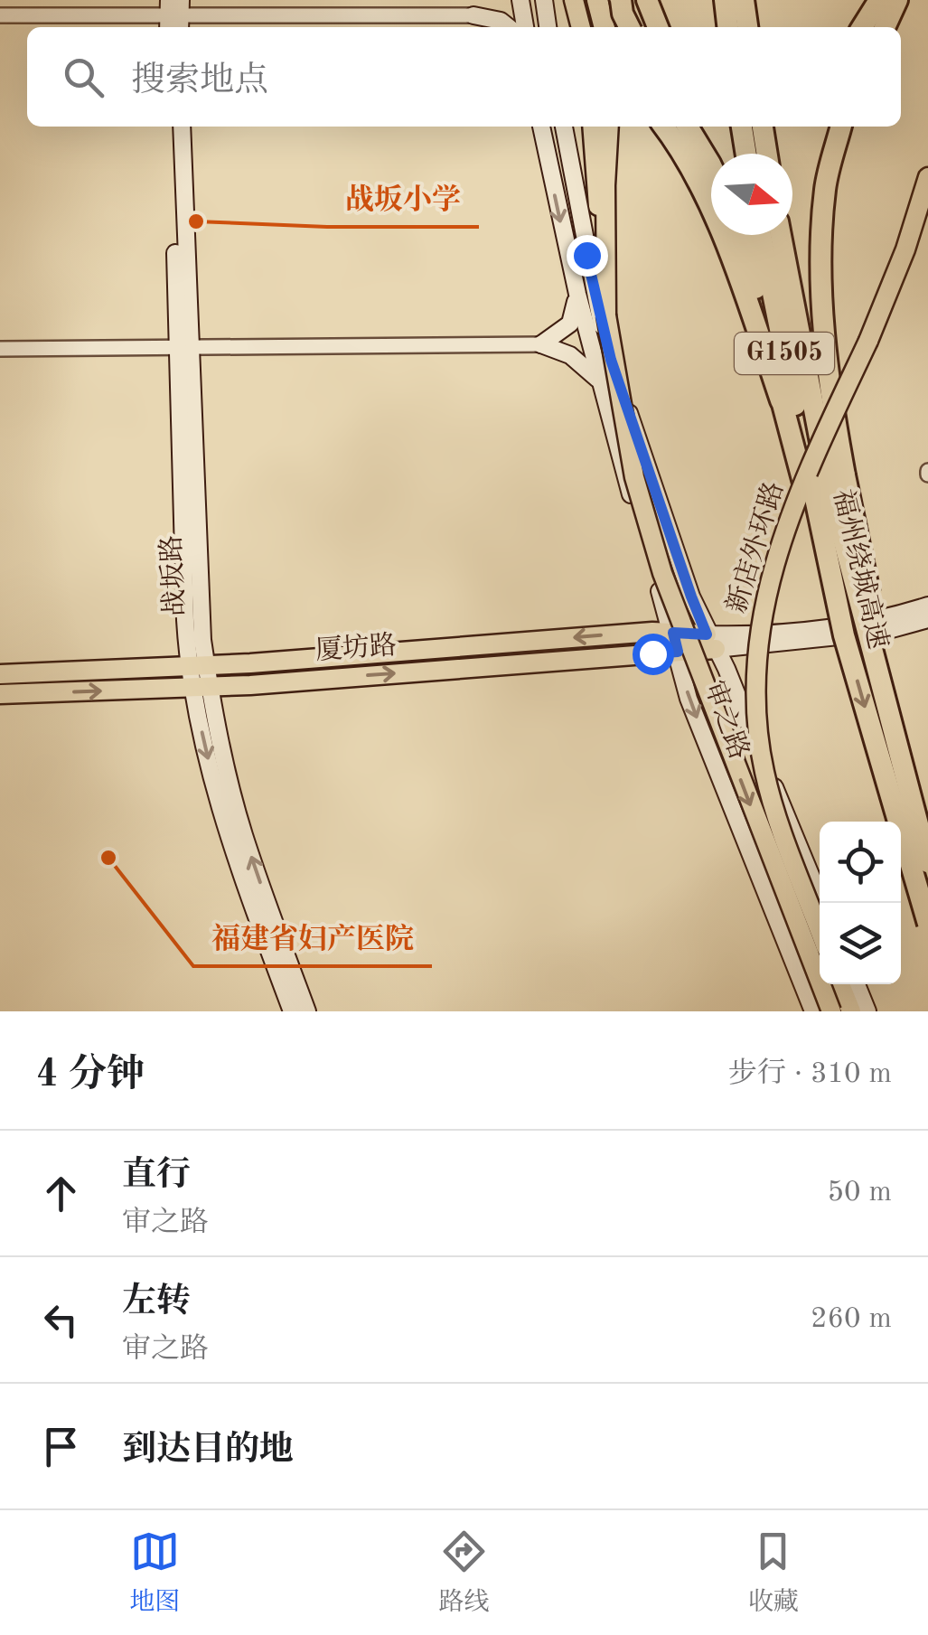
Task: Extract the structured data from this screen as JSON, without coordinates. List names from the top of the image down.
{
  "streets": {
    "highway": ["G1505", "福州绕城高速"],
    "main road": [
      "新店外环路",
      "战坂路",
      "厦坊路",
      "审之路"
    ]
  },
  "crossings": [
    ["战坂路", "厦坊路"],
    ["厦坊路", "审之路"]
  ],
  "places": ["战坂小学", "福建省妇产医院"],
  "north": "right",
  "page": {
    "search": "搜索地点",
    "heading": ["4 分钟", "步行 · 310 m"],
    "list": [
      ["直行", "审之路", "50 m"],
      ["左转", "审之路", "260 m"],
      "到达目的地"
    ],
    "nav": ["地图", "路线", "收藏"]
  }
}
